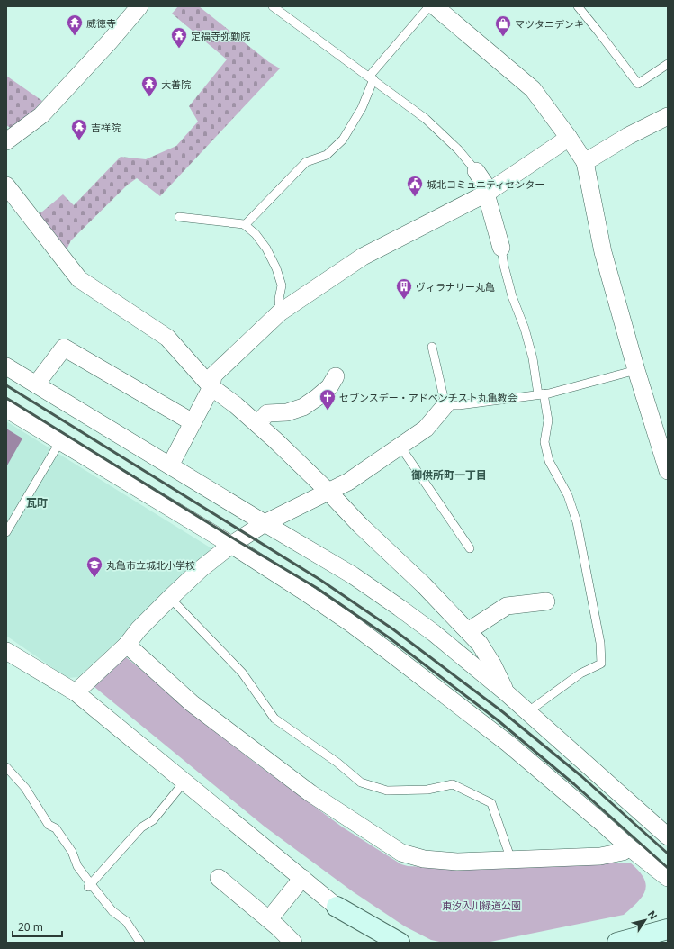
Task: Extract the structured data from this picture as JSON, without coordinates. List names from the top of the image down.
{
  "districts": ["御供所町一丁目", "瓦町"],
  "parks": ["東汐入川緑道公園"],
  "places": {
    "temple": [
      "威徳寺",
      "定福寺弥勤院",
      "大善院",
      "吉祥院"
    ],
    "shop": ["マツタニデンキ"],
    "public building": ["城北コミュニティセンター"],
    "building": ["ヴィラナリー丸亀"],
    "church": ["セブンスデー・アドベンチスト丸亀教会"],
    "school or university": ["丸亀市立城北小学校"]
  },
  "scale_bar": "20 m",
  "north": "top right"
}
